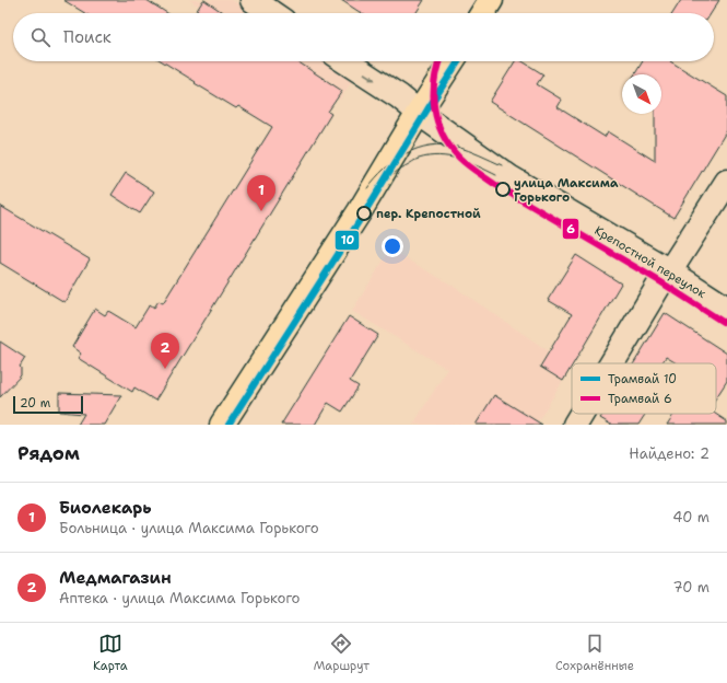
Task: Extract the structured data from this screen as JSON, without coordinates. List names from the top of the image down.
{
  "streets": {
    "street": ["Крепостной переулок"]
  },
  "places": ["улица Максима Горького", "пер. Крепостной"],
  "lines": ["tram line 10", "tram line 6"],
  "legend": ["Трамвай 10", "Трамвай 6"],
  "scale_bar": "20 m",
  "north": "bottom right",
  "page": {
    "search": "Поиск",
    "pins": ["1", "2"],
    "scale": "20 m",
    "heading": ["Рядом", "Найдено: 2"],
    "list": [
      {
        "mark": "1",
        "name": "Биолекарь",
        "note": "Больница · улица Максима Горького",
        "value": "40 m"
      },
      {
        "mark": "2",
        "name": "Медмагазин",
        "note": "Аптека · улица Максима Горького",
        "value": "70 m"
      }
    ],
    "nav": ["Карта", "Маршрут", "Сохранённые"]
  }
}
